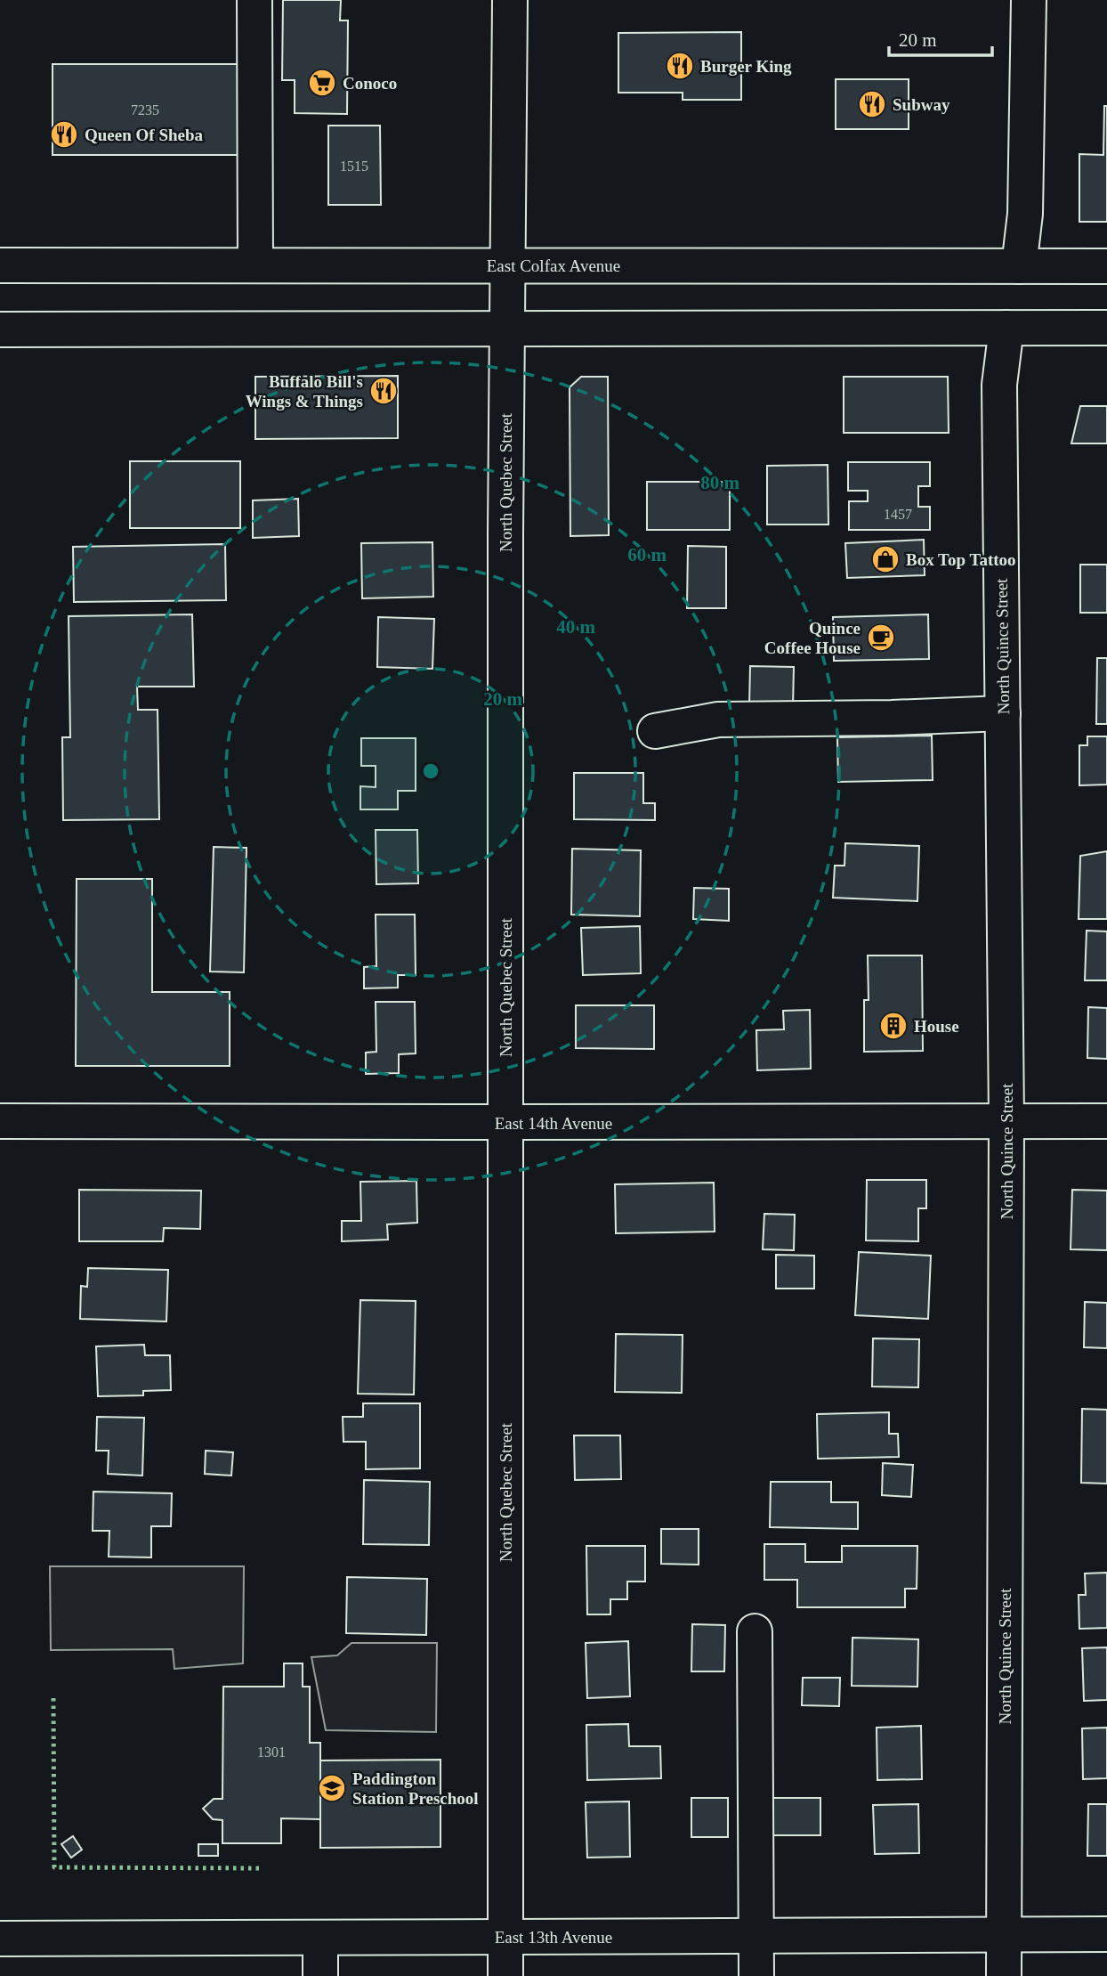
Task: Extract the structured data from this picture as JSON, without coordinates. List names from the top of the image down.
{
  "streets": {
    "main road": [
      "East Colfax Avenue",
      "North Quebec Street",
      "North Quince Street",
      "East 14th Avenue",
      "East 13th Avenue"
    ]
  },
  "crossings": [
    ["East Colfax Avenue", "North Quebec Street"],
    ["North Quebec Street", "East 14th Avenue"],
    ["North Quebec Street", "East 13th Avenue"],
    ["North Quince Street", "East 14th Avenue"],
    ["North Quince Street", "East 13th Avenue"]
  ],
  "places": {
    "restaurant": [
      "Burger King",
      "Subway",
      "Queen Of Sheba",
      "Buffalo Bill's Wings & Things"
    ],
    "supermarket": ["Conoco"],
    "shop": ["Box Top Tattoo"],
    "cafe": ["Quince Coffee House"],
    "building": ["House"],
    "school or university": ["Paddington Station Preschool"]
  },
  "house_numbers": [
    "7235",
    "1515",
    "1457",
    "1301"
  ],
  "scale_bar": "20 m",
  "rings": [
    "80 m",
    "60 m",
    "40 m",
    "20 m"
  ]
}
